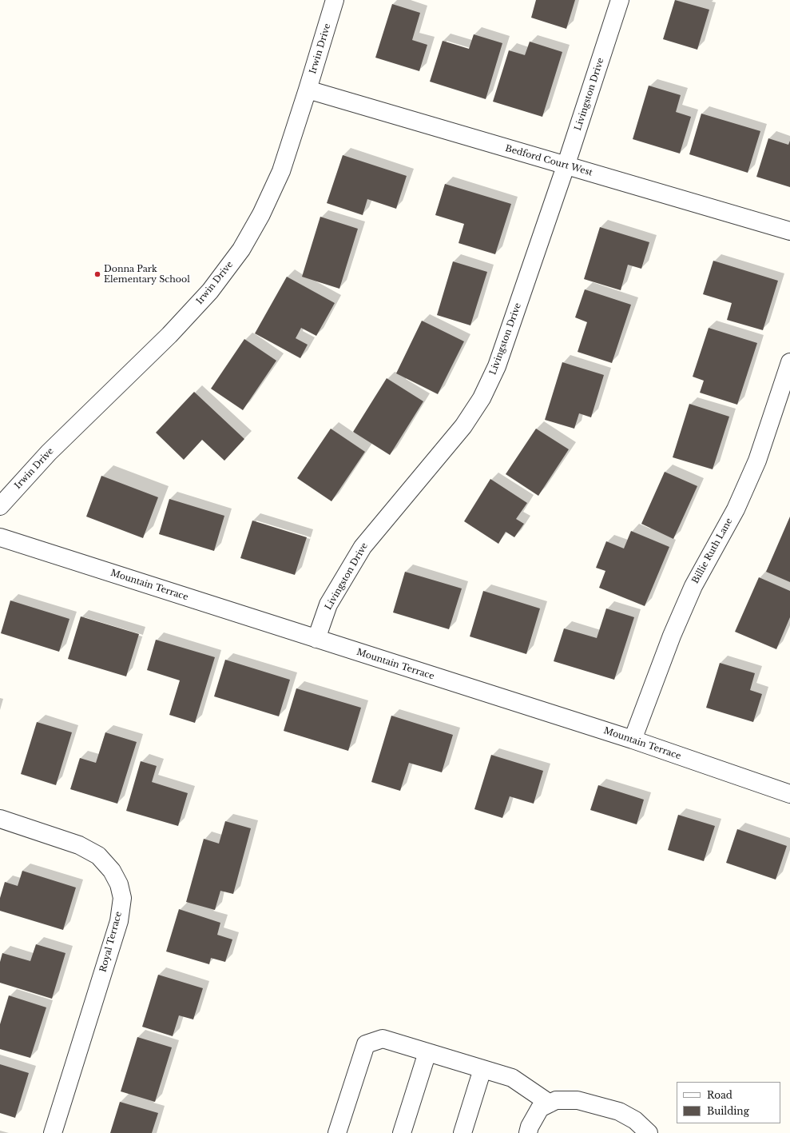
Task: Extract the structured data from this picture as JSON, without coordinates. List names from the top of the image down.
{
  "streets": {
    "street": [
      "Irwin Drive",
      "Livingston Drive",
      "Bedford Court West",
      "Billie Ruth Lane",
      "Mountain Terrace",
      "Royal Terrace"
    ]
  },
  "crossings": [
    ["Irwin Drive", "Bedford Court West"],
    ["Livingston Drive", "Bedford Court West"],
    ["Livingston Drive", "Mountain Terrace"],
    ["Billie Ruth Lane", "Mountain Terrace"]
  ],
  "places": ["Donna Park Elementary School"],
  "legend": ["Road", "Building"]
}
